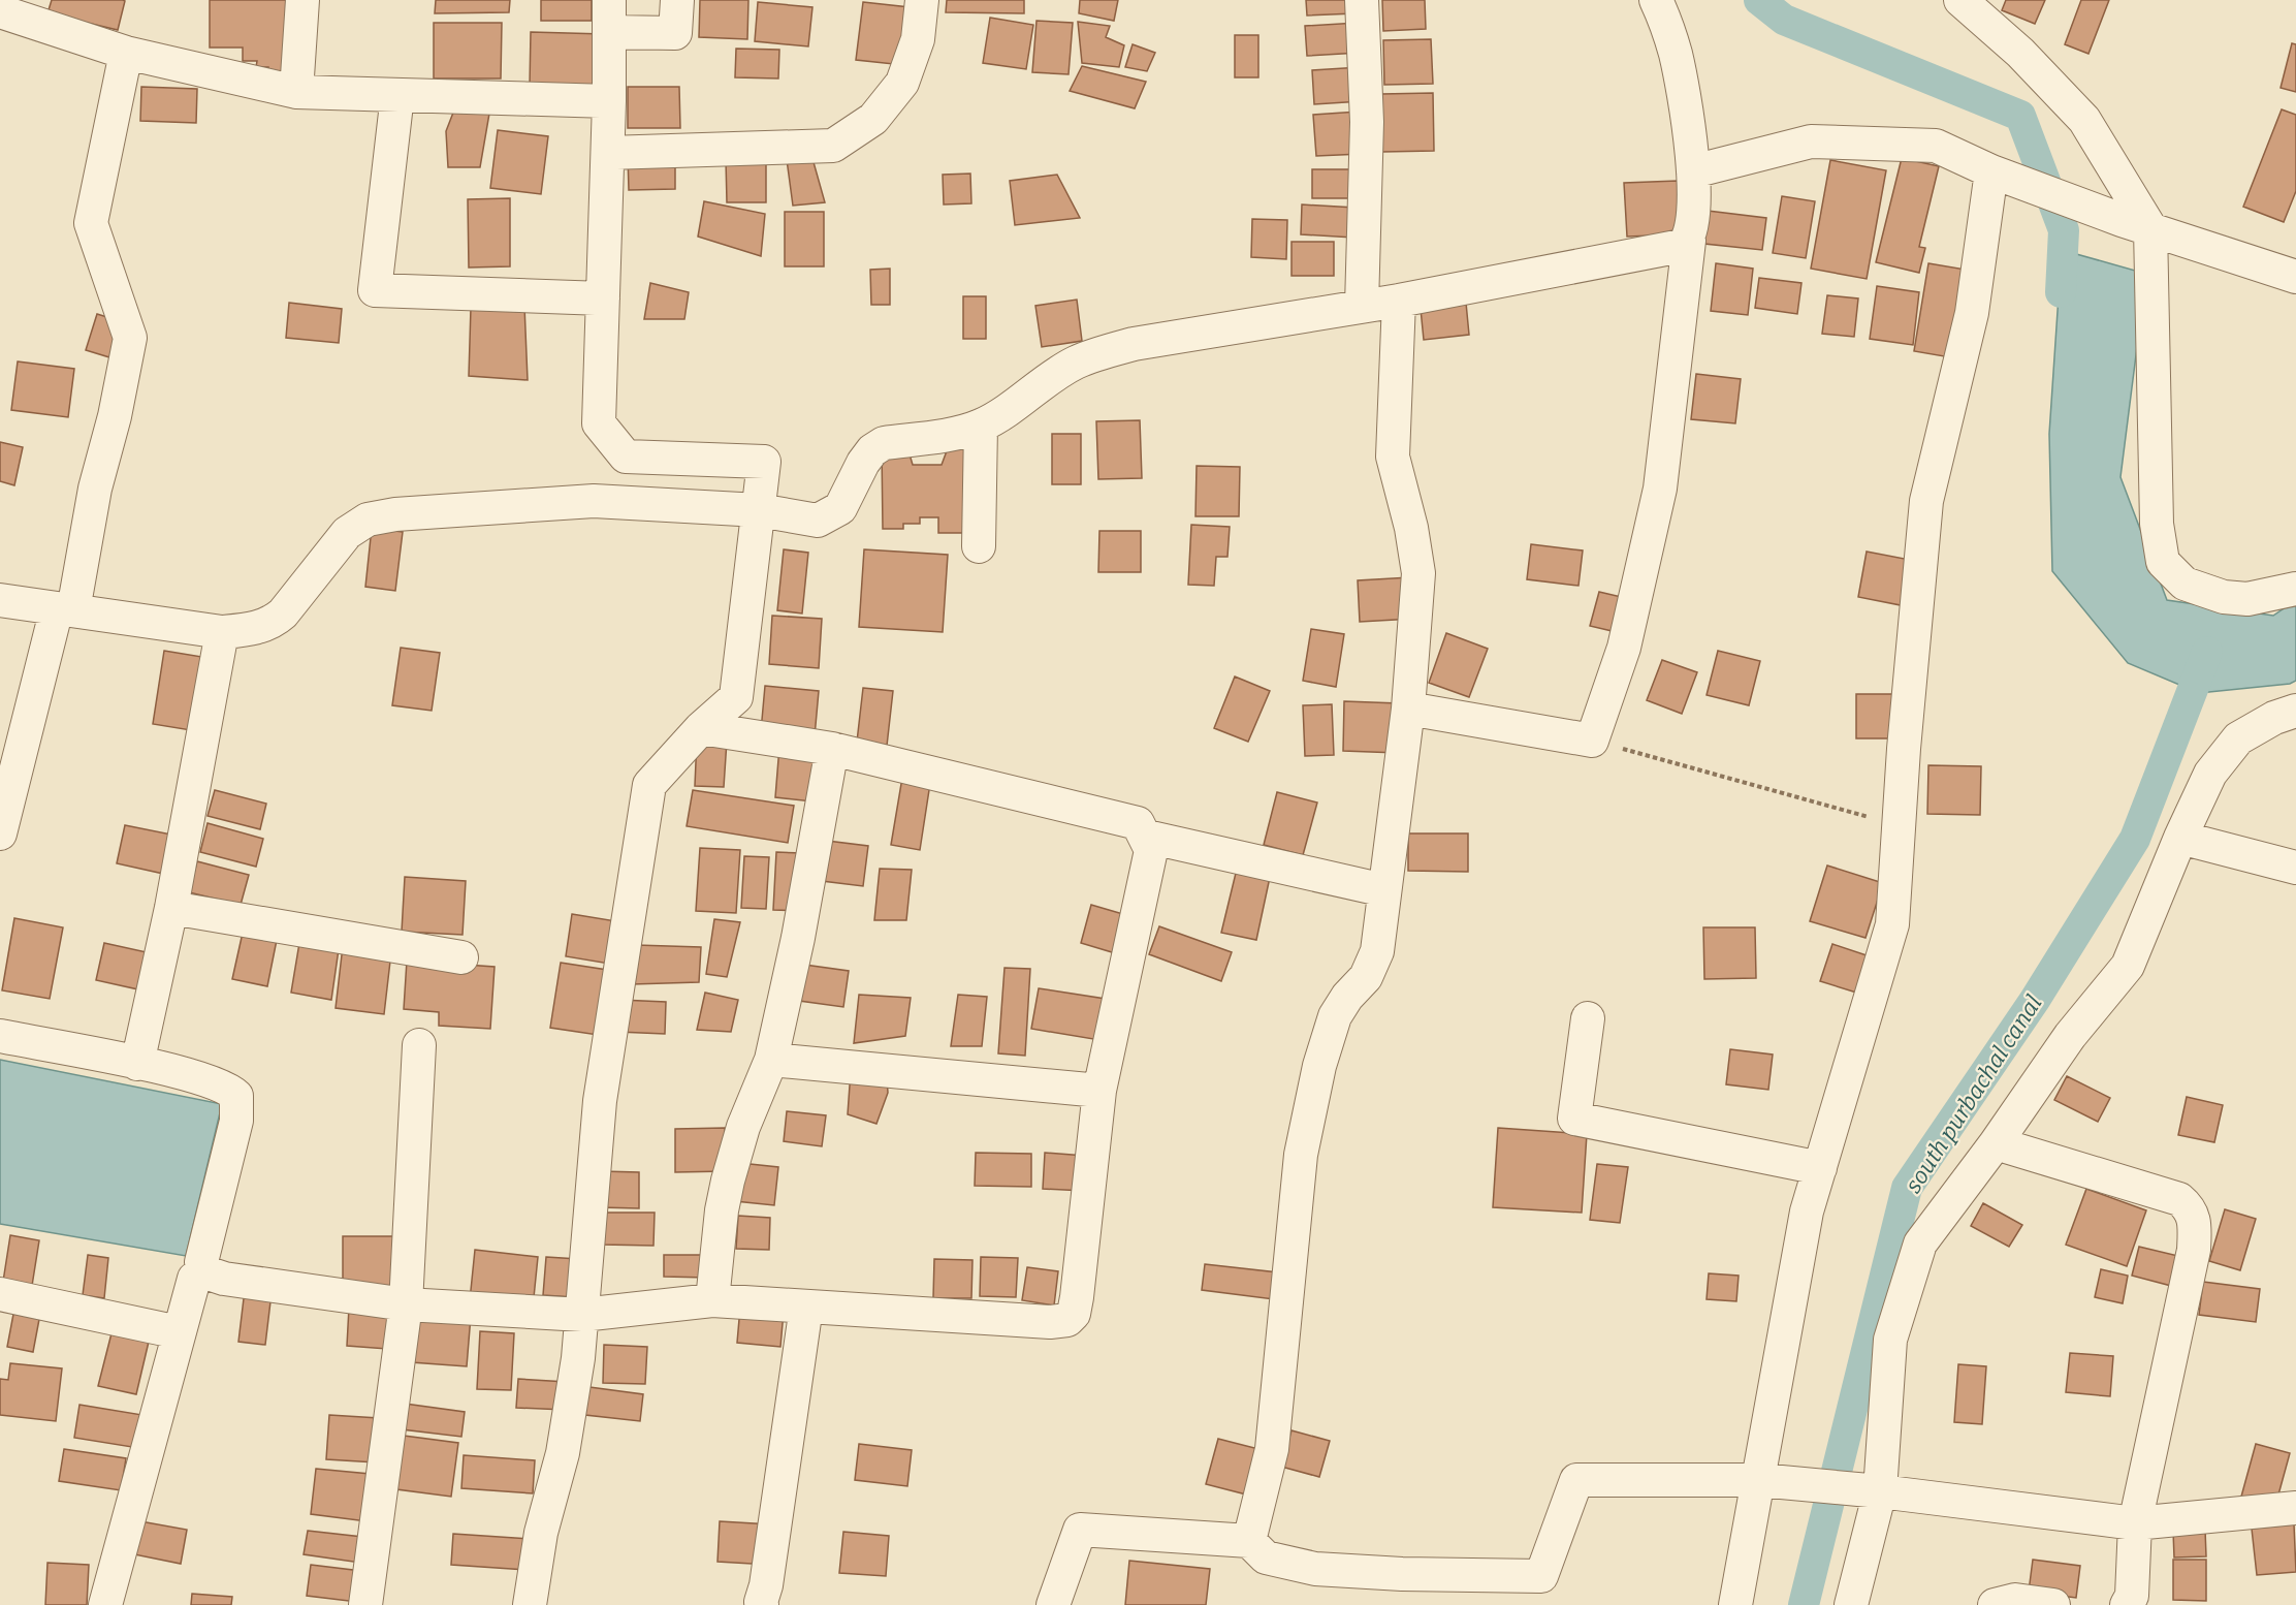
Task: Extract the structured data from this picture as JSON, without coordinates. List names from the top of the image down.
{
  "water": ["south purbachal canal"]
}
